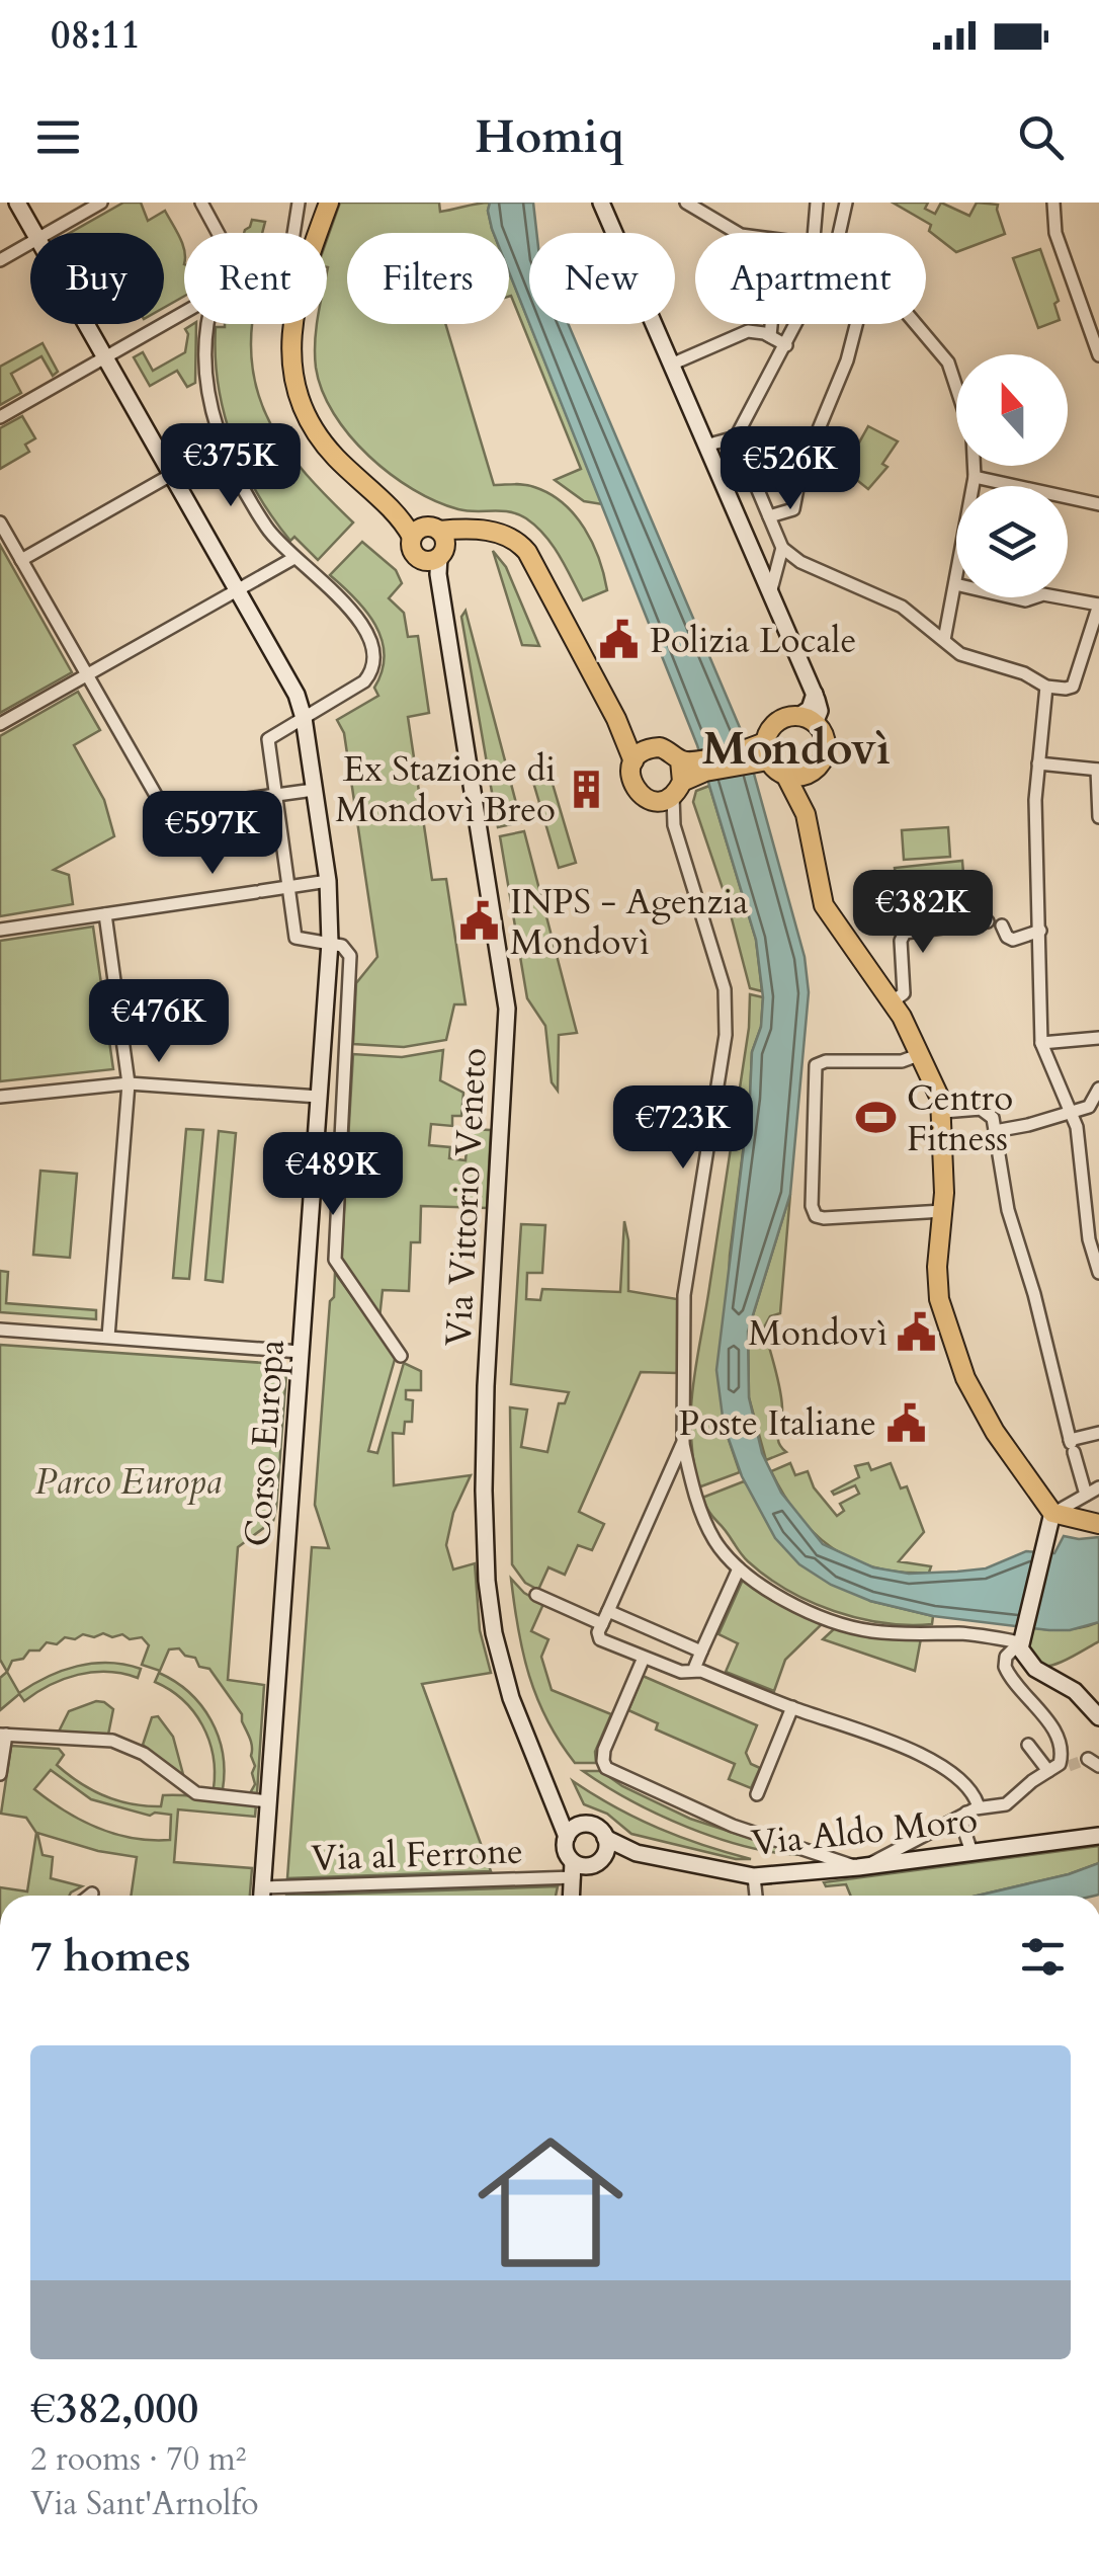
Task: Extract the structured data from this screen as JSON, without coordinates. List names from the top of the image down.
{
  "streets": {
    "street": [
      "Via Vittorio Veneto",
      "Corso Europa",
      "Via Aldo Moro",
      "Via al Ferrone"
    ]
  },
  "crossings": [
    ["Via Vittorio Veneto", "Via Aldo Moro"],
    ["Via Vittorio Veneto", "Via al Ferrone"],
    ["Corso Europa", "Via al Ferrone"],
    ["Via Aldo Moro", "Via al Ferrone"]
  ],
  "districts": ["Mondovì"],
  "parks": ["Parco Europa"],
  "places": {
    "public building": [
      "Polizia Locale",
      "INPS - Agenzia Mondovì",
      "Mondovì",
      "Poste Italiane"
    ],
    "building": ["Ex Stazione di Mondovì Breo"],
    "sports": ["Centro Fitness"]
  },
  "north": "top",
  "page": {
    "status": "08:11",
    "header": "Homiq",
    "chip": [
      "Buy",
      "Rent",
      "Filters",
      "New",
      "Apartment"
    ],
    "price": [
      "€375K",
      "€526K",
      "€597K",
      "€382K",
      "€476K",
      "€723K",
      "€489K"
    ],
    "heading": "7 homes",
    "list": [
      {
        "name": "€382,000",
        "note": "2 rooms · 70 m² · Via Sant'Arnolfo"
      }
    ]
  }
}
